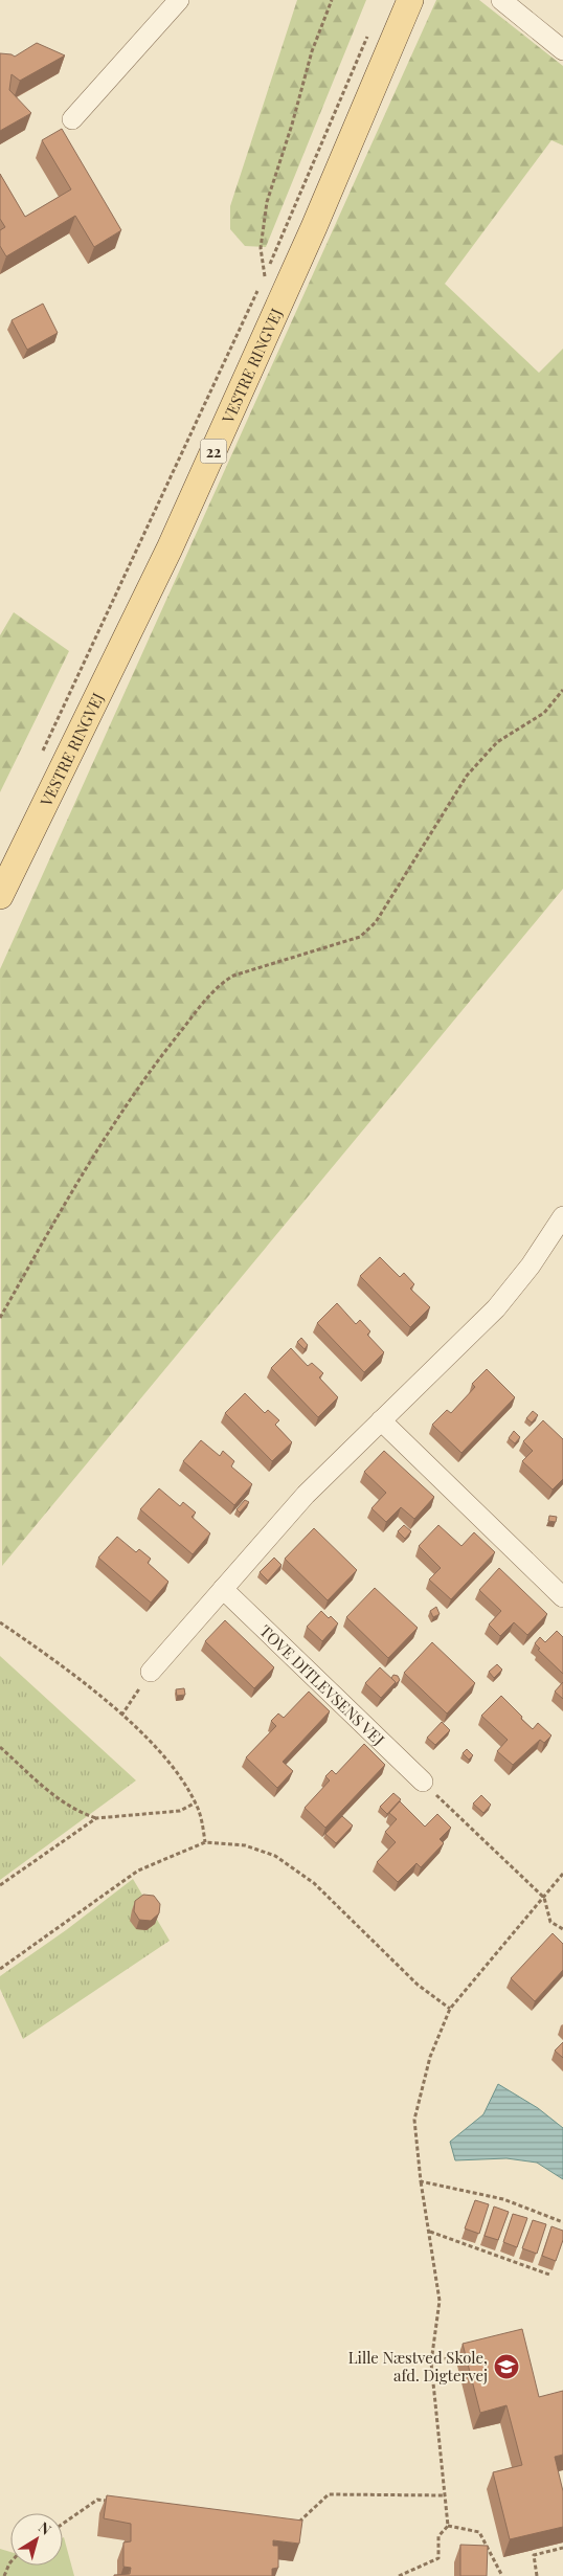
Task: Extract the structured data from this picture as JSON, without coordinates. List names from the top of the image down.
{
  "streets": {
    "main road": ["VESTRE RINGVEJ", "22"],
    "street": ["TOVE DITLEVSENS VEJ"]
  },
  "places": {
    "school or university": ["Lille Næstved Skole, afd. Digtervej"]
  },
  "north": "top right"
}
